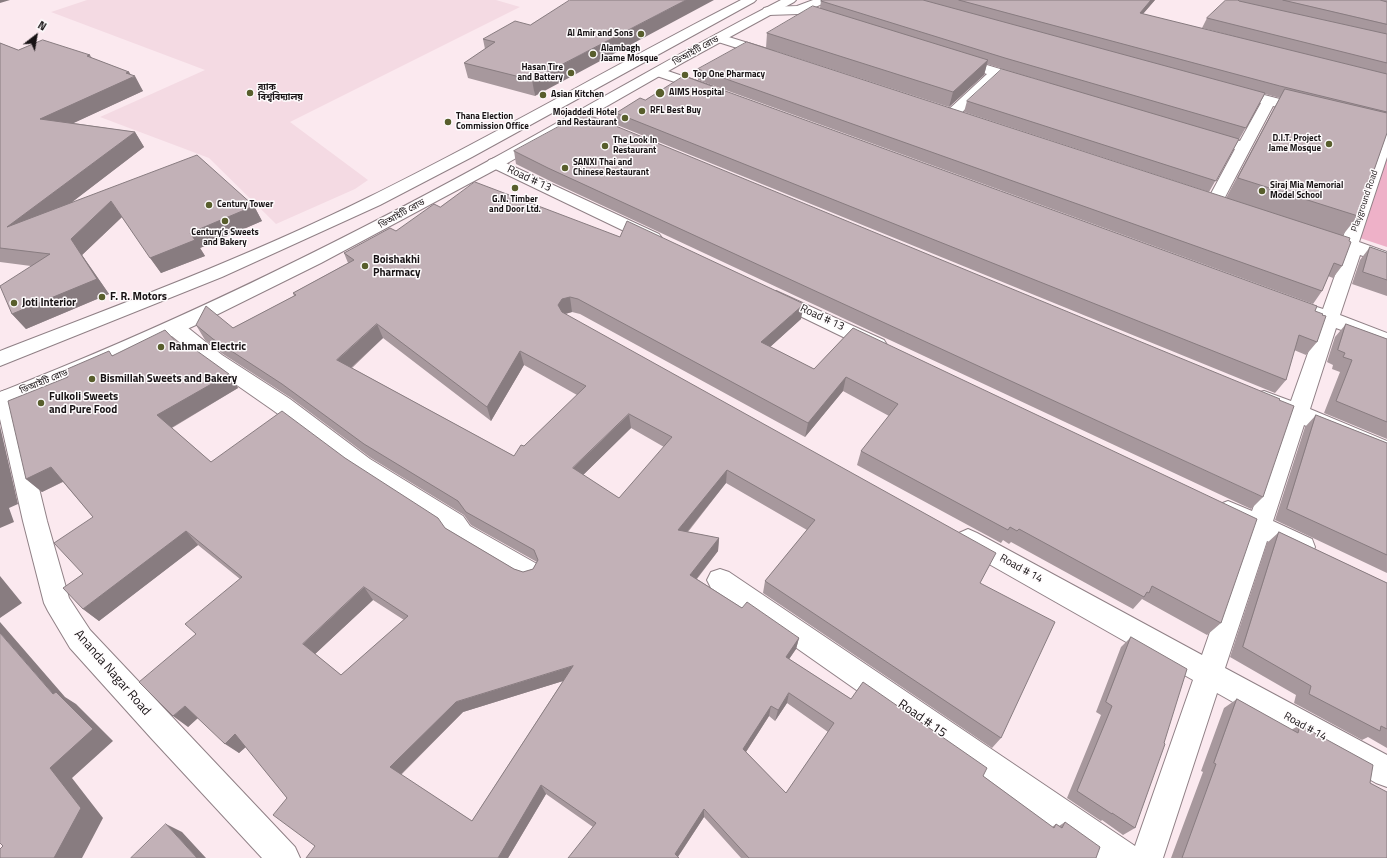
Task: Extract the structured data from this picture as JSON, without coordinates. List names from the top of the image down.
{
  "streets": {
    "street": [
      "ডিআইটি রোড",
      "Road # 13",
      "Playground Road",
      "Road # 14",
      "Ananda Nagar Road",
      "Road # 15"
    ]
  },
  "crossings": [
    ["ডিআইটি রোড", "Road # 13"],
    ["ডিআইটি রোড", "Ananda Nagar Road"],
    ["Playground Road", "Road # 14"]
  ],
  "places": [
    "Al Amir and Sons",
    "Alambagh Jaame Mosque",
    "Hasan Tire and Battery",
    "Top One Pharmacy",
    "ব্র্যাক বিশ্ববিদ্যালয়",
    "AIMS Hospital",
    "Asian Kitchen",
    "RFL Best Buy",
    "Mojaddedi Hotel and Restaurant",
    "Thana Election Commission Office",
    "D.I.T. Project Jame Mosque",
    "The Look In Restaurant",
    "SANXI Thai and Chinese Restaurant",
    "G.N. Timber and Door Ltd.",
    "Siraj Mia Memorial Model School",
    "Century Tower",
    "Century’s Sweets and Bakery",
    "Boishakhi Pharmacy",
    "F. R. Motors",
    "Joti Interior",
    "Rahman Electric",
    "Bismillah Sweets and Bakery",
    "Fulkoli Sweets and Pure Food"
  ],
  "north": "top right"
}
